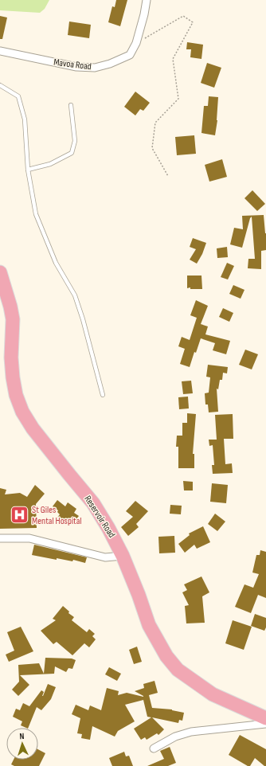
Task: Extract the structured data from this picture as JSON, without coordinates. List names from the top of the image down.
{
  "streets": {
    "highway": ["Reservoir Road"],
    "street": ["Mavoa Road"]
  },
  "places": {
    "hospital": ["St Giles Mental Hospital"]
  },
  "north": "top"
}
